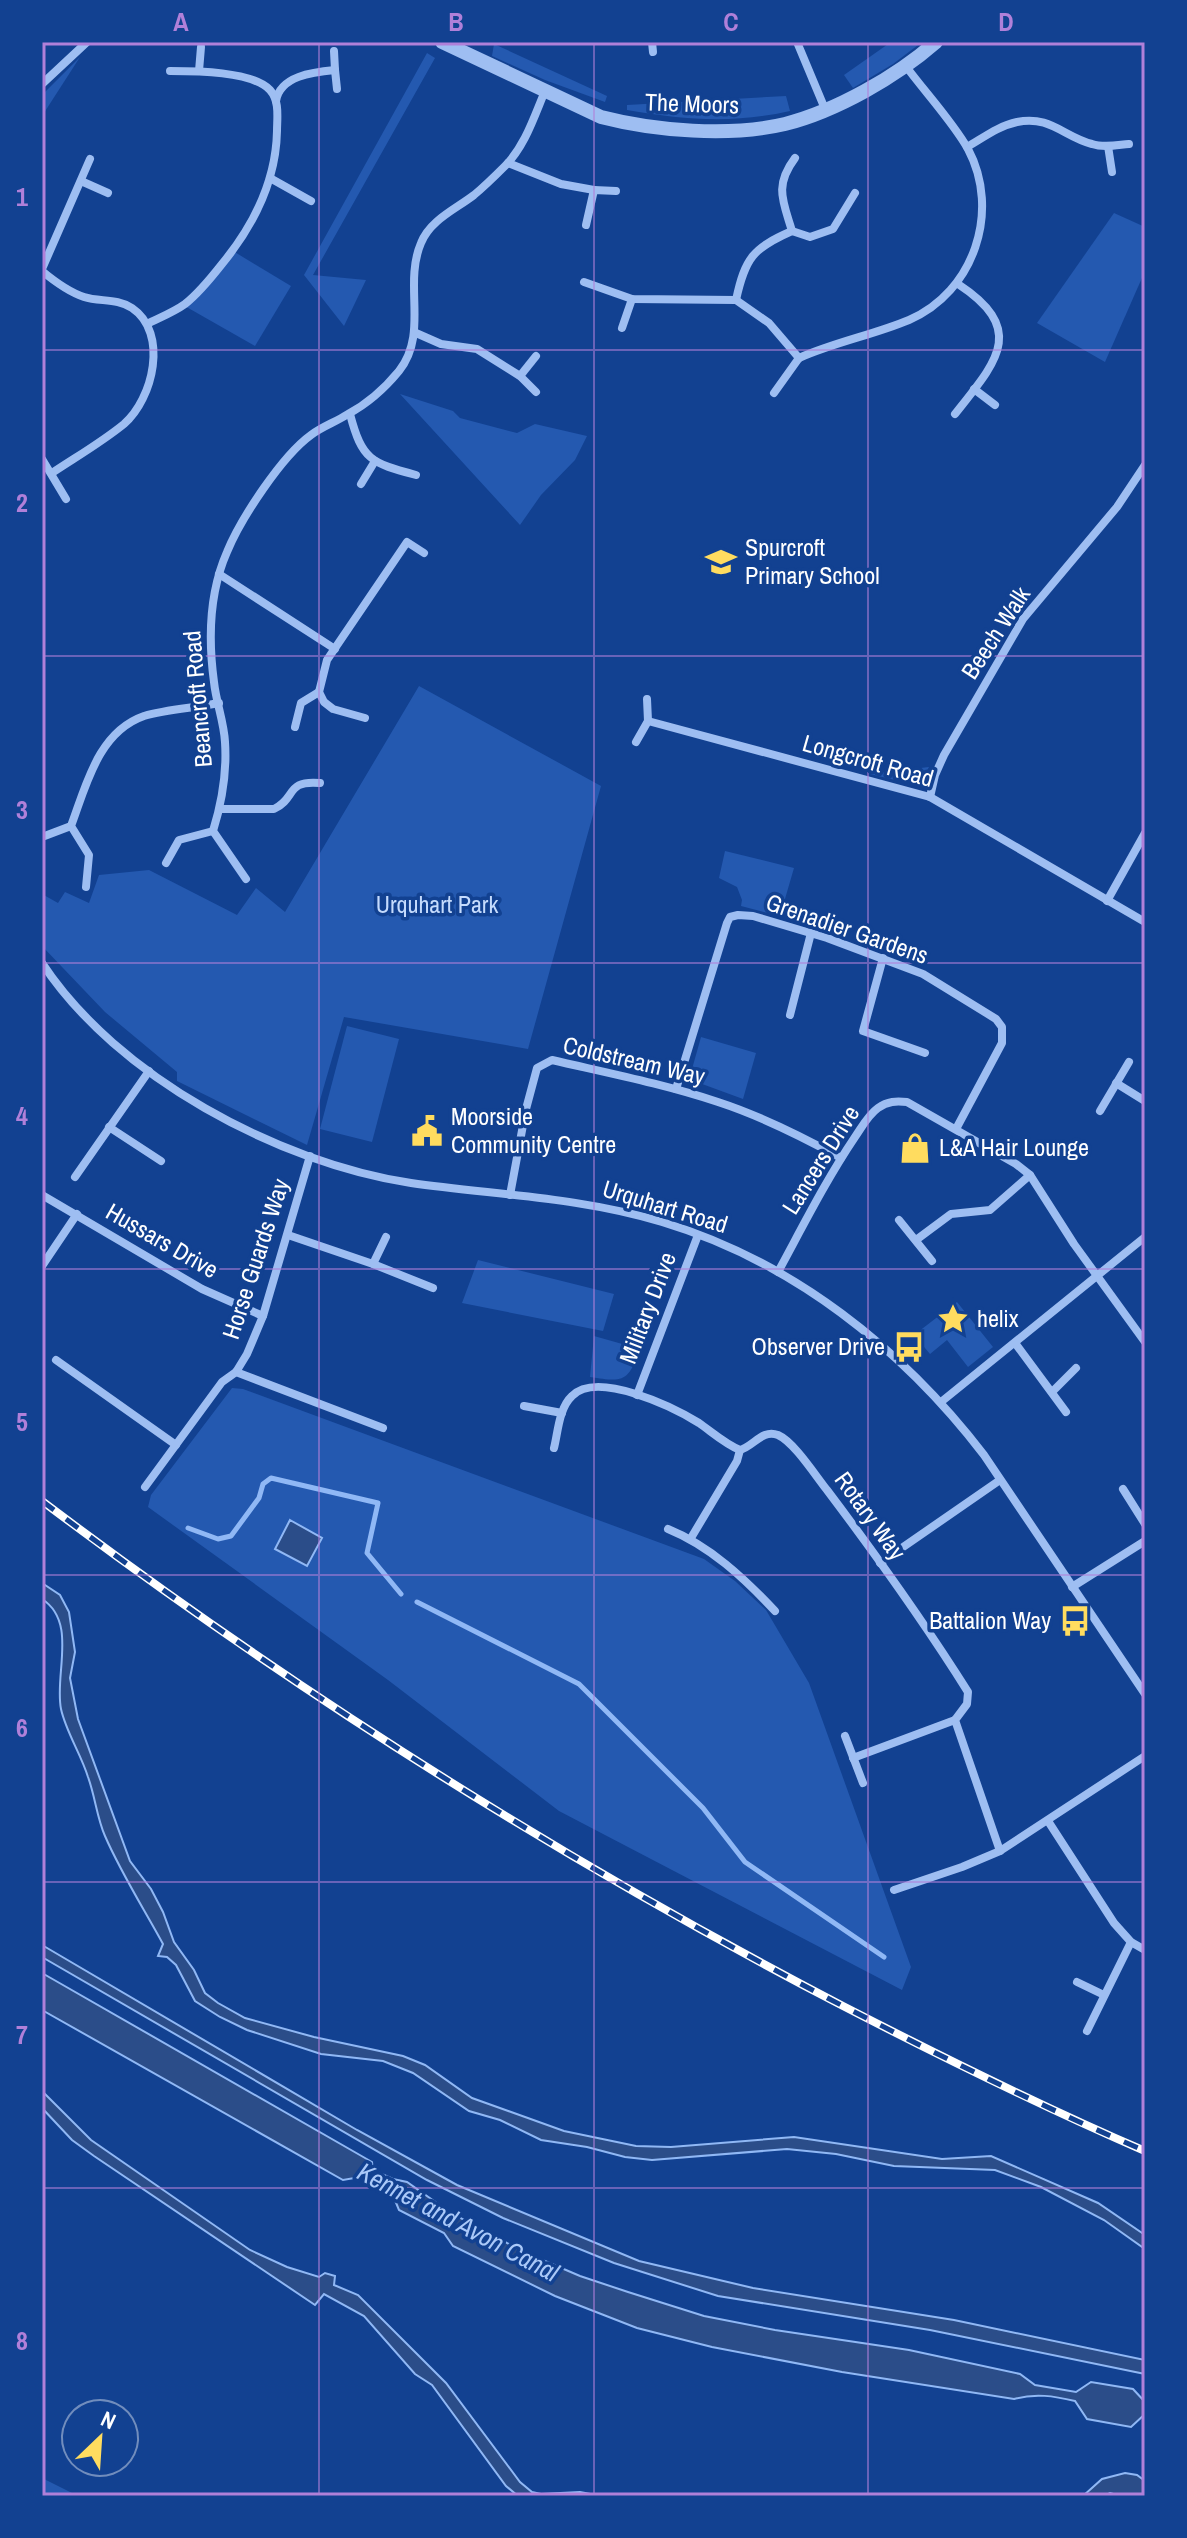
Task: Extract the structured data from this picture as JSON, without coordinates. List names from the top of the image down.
{
  "streets": {
    "street": [
      "The Moors",
      "Beech Walk",
      "Beancroft Road",
      "Longcroft Road",
      "Grenadier Gardens",
      "Coldstream Way",
      "Lancers Drive",
      "Urquhart Road",
      "Hussars Drive",
      "Horse Guards Way",
      "Military Drive",
      "Rotary Way"
    ]
  },
  "crossings": [
    ["The Moors", "Beancroft Road"],
    ["Beech Walk", "Longcroft Road"],
    ["Grenadier Gardens", "Coldstream Way"],
    ["Grenadier Gardens", "Lancers Drive"],
    ["Coldstream Way", "Lancers Drive"],
    ["Coldstream Way", "Urquhart Road"],
    ["Lancers Drive", "Urquhart Road"],
    ["Urquhart Road", "Horse Guards Way"],
    ["Urquhart Road", "Military Drive"],
    ["Hussars Drive", "Horse Guards Way"]
  ],
  "water": ["Kennet and Avon Canal"],
  "parks": ["Urquhart Park"],
  "places": {
    "school or university": ["Spurcroft Primary School"],
    "public building": ["Moorside Community Centre"],
    "shop": ["L&A Hair Lounge"],
    "place": ["helix"],
    "bus stop": ["Observer Drive", "Battalion Way"]
  },
  "north": "top right",
  "grid": {
    "columns": [
      "A",
      "B",
      "C",
      "D"
    ],
    "rows": [
      "1",
      "2",
      "3",
      "4",
      "5",
      "6",
      "7",
      "8"
    ]
  }
}
